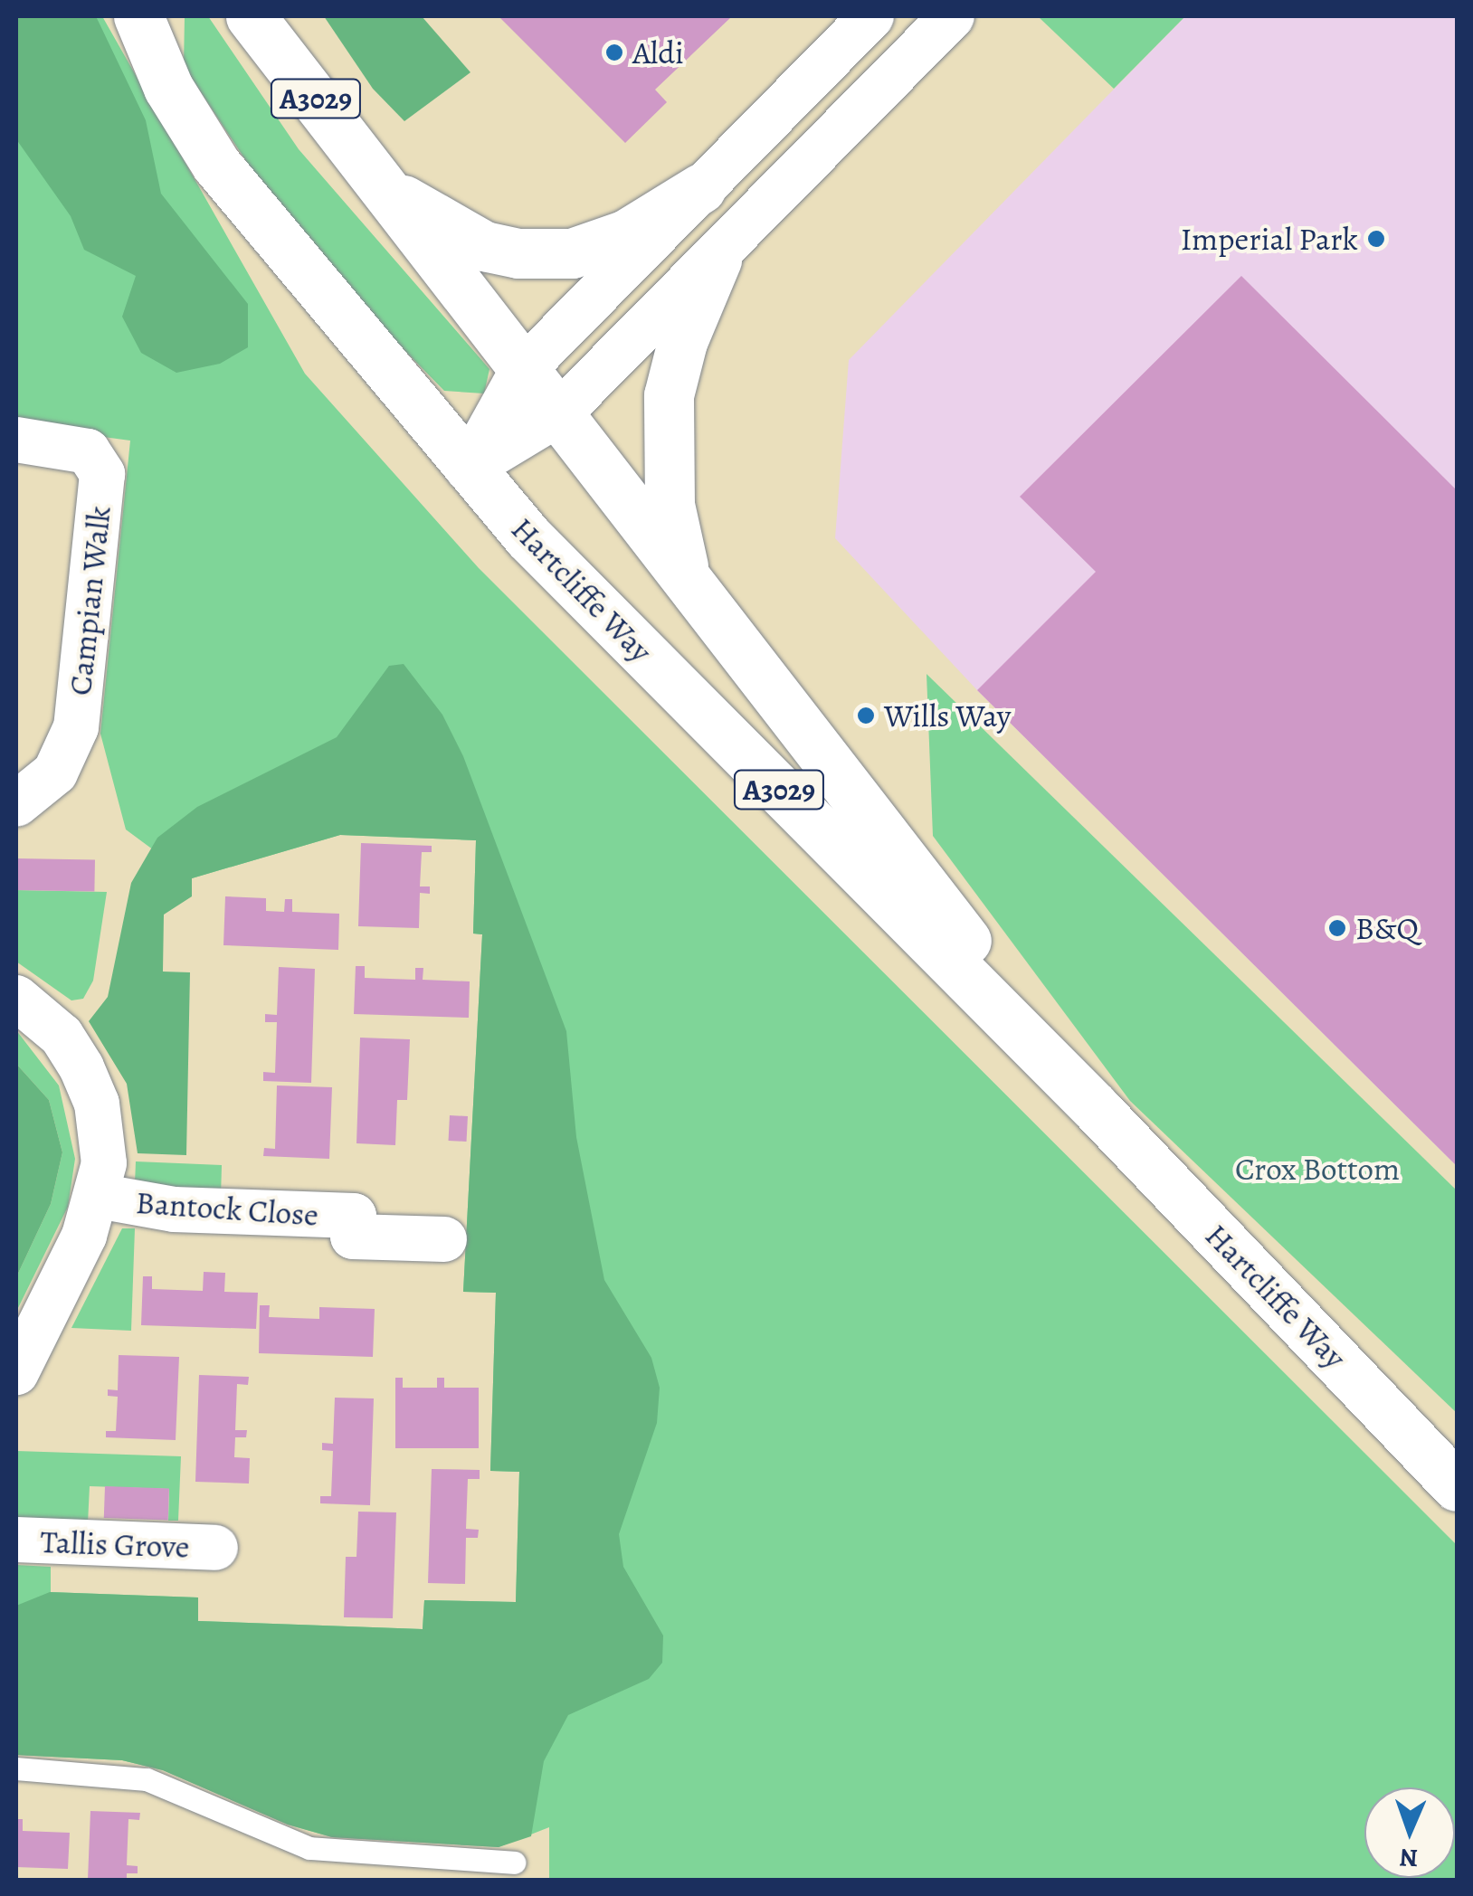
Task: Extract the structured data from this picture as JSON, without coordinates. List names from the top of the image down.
{
  "streets": {
    "highway": ["A3029", "Hartcliffe Way"],
    "street": ["Campian Walk", "Bantock Close", "Tallis Grove"]
  },
  "parks": ["Crox Bottom"],
  "places": [
    "Aldi",
    "Imperial Park",
    "Wills Way",
    "B&Q"
  ],
  "north": "bottom"
}
